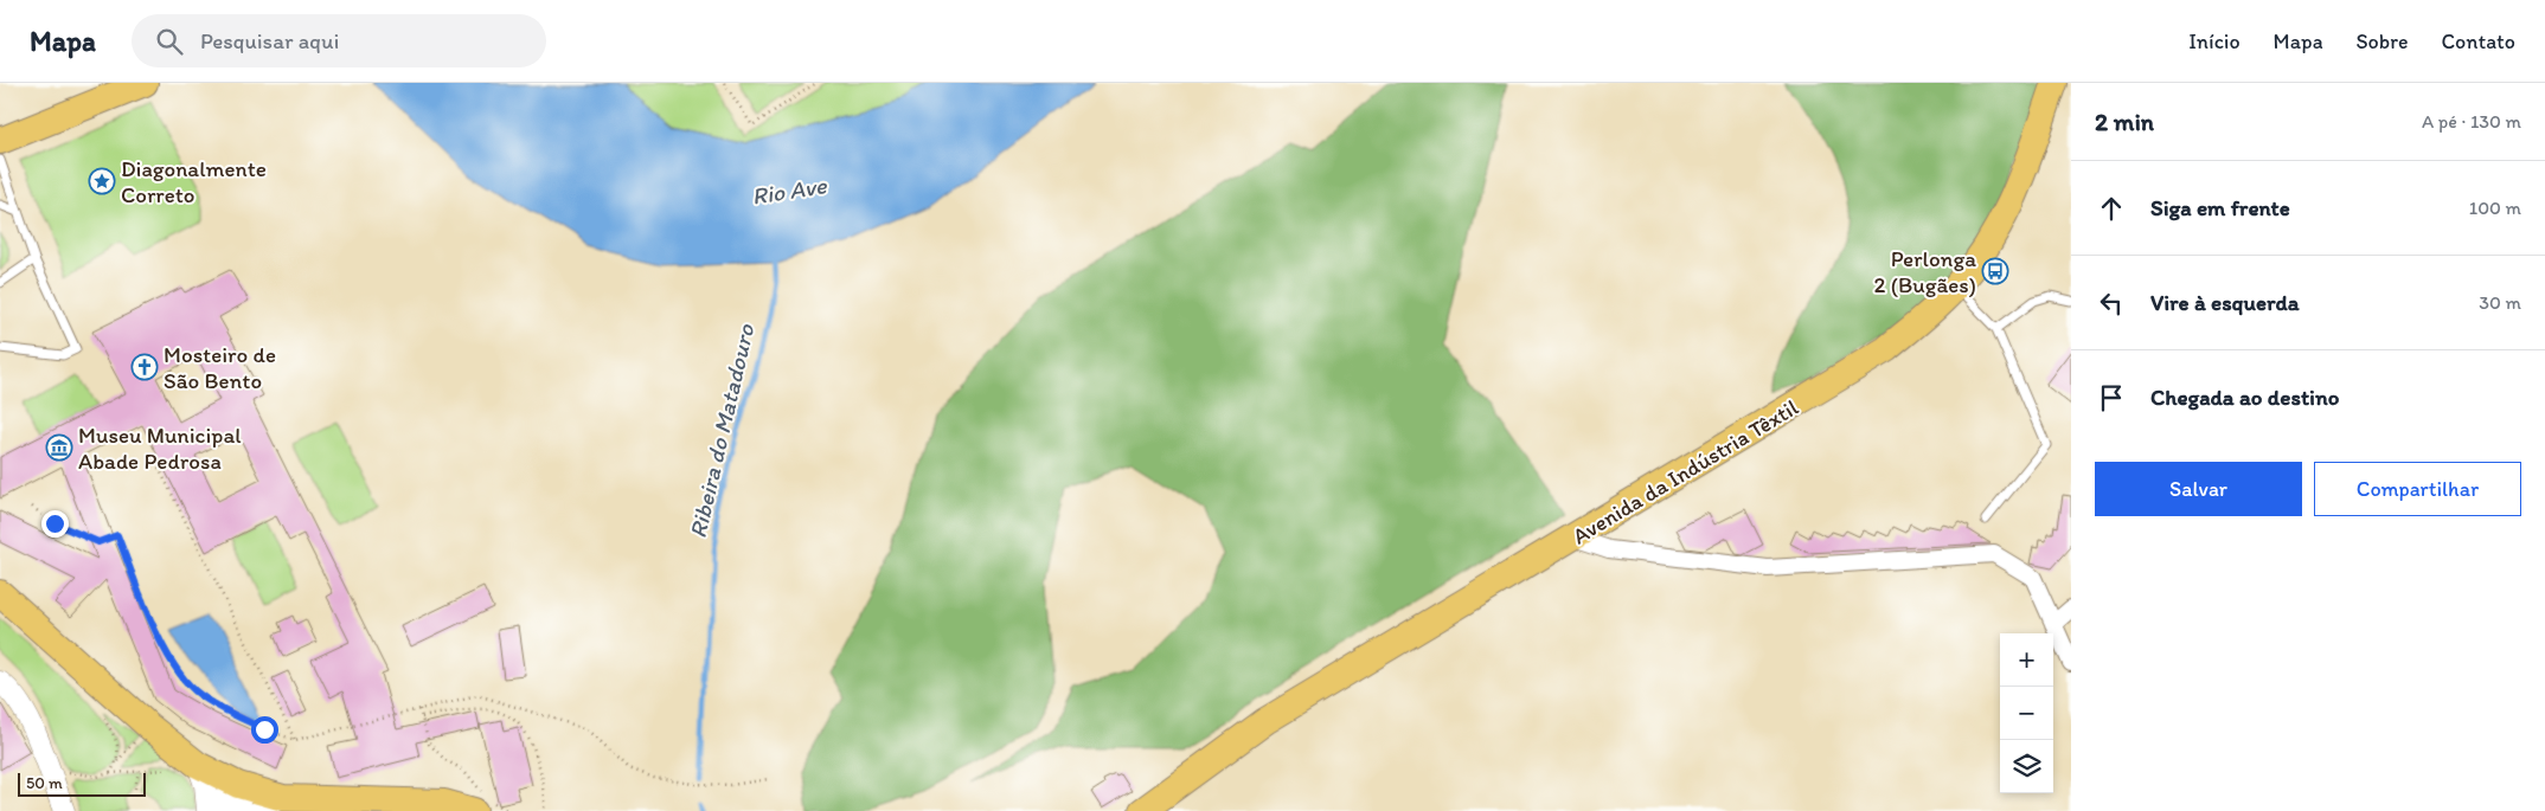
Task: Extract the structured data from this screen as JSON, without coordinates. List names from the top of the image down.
{
  "streets": {
    "main road": ["Avenida da Indústria Têxtil"]
  },
  "water": ["Rio Ave", "Ribeira do Matadouro"],
  "places": {
    "place": ["Diagonalmente Correto"],
    "bus stop": ["Perlonga 2 (Bugães)"],
    "church": ["Mosteiro de São Bento"],
    "museum": ["Museu Municipal Abade Pedrosa"]
  },
  "scale_bar": "50 m",
  "page": {
    "header": "Mapa",
    "search": "Pesquisar aqui",
    "nav": [
      "Início",
      "Mapa",
      "Sobre",
      "Contato"
    ],
    "heading": ["2 min", "A pé · 130 m"],
    "list": [
      ["Siga em frente", "100 m"],
      ["Vire à esquerda", "30 m"],
      "Chegada ao destino"
    ],
    "buttons": ["Salvar", "Compartilhar"],
    "map_buttons": ["+", "−"],
    "scale": "50 m"
  }
}
